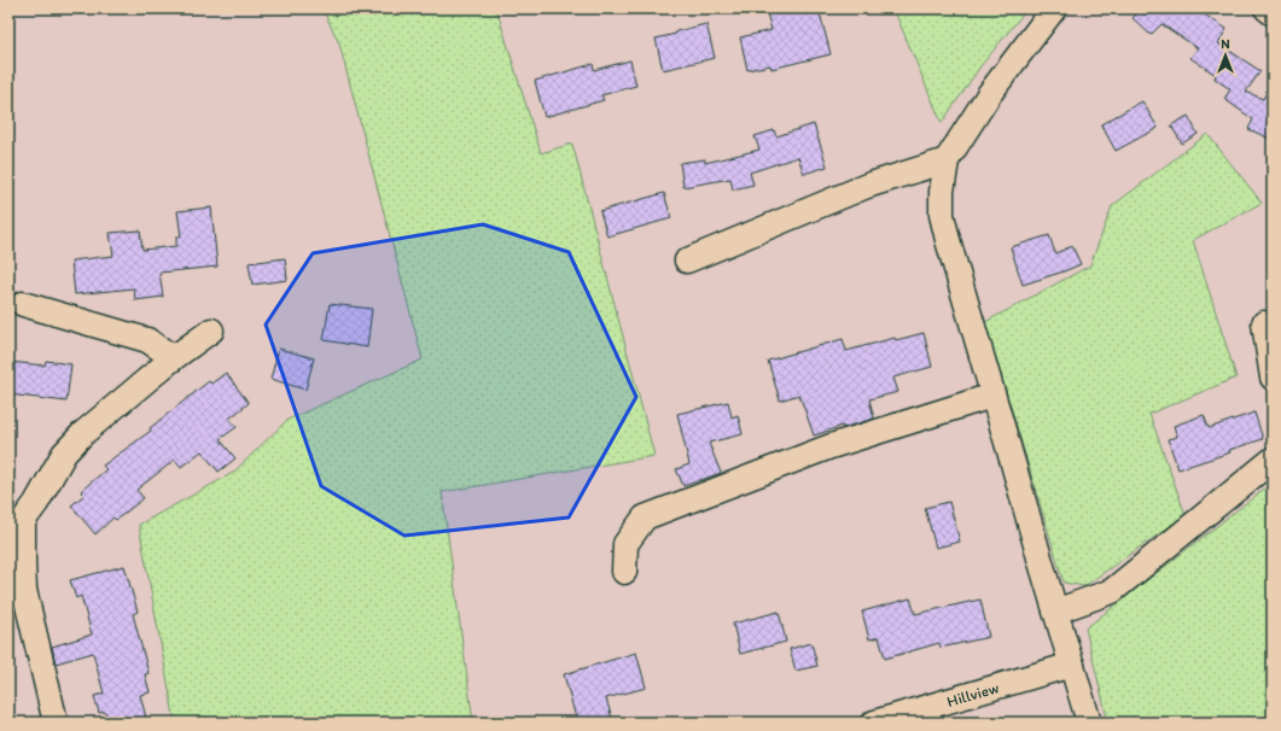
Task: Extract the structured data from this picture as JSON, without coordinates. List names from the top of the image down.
{
  "streets": {
    "street": ["Hillview"]
  },
  "north": "top"
}
